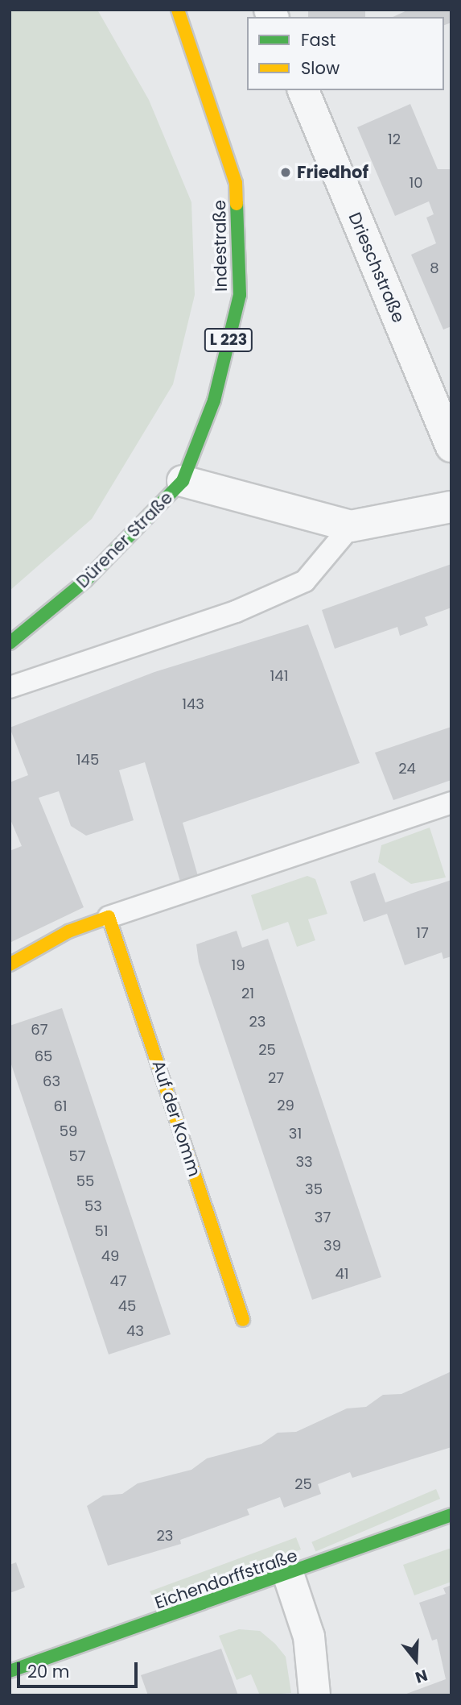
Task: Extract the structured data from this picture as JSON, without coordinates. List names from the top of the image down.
{
  "streets": {
    "street": [
      "Indestraße",
      "Drieschstraße",
      "L 223",
      "Dürener Straße",
      "Auf der Komm",
      "Eichendorffstraße"
    ]
  },
  "crossings": [
    ["Indestraße", "Dürener Straße"]
  ],
  "places": ["Friedhof"],
  "house_numbers": [
    "12",
    "10",
    "8",
    "141",
    "143",
    "145",
    "24",
    "17",
    "19",
    "21",
    "23",
    "67",
    "25",
    "65",
    "27",
    "63",
    "29",
    "61",
    "59",
    "31",
    "57",
    "33",
    "55",
    "35",
    "53",
    "37",
    "51",
    "39",
    "49",
    "41",
    "47",
    "45",
    "43",
    "25",
    "23"
  ],
  "legend": ["Fast", "Slow"],
  "scale_bar": "20 m",
  "north": "bottom"
}
